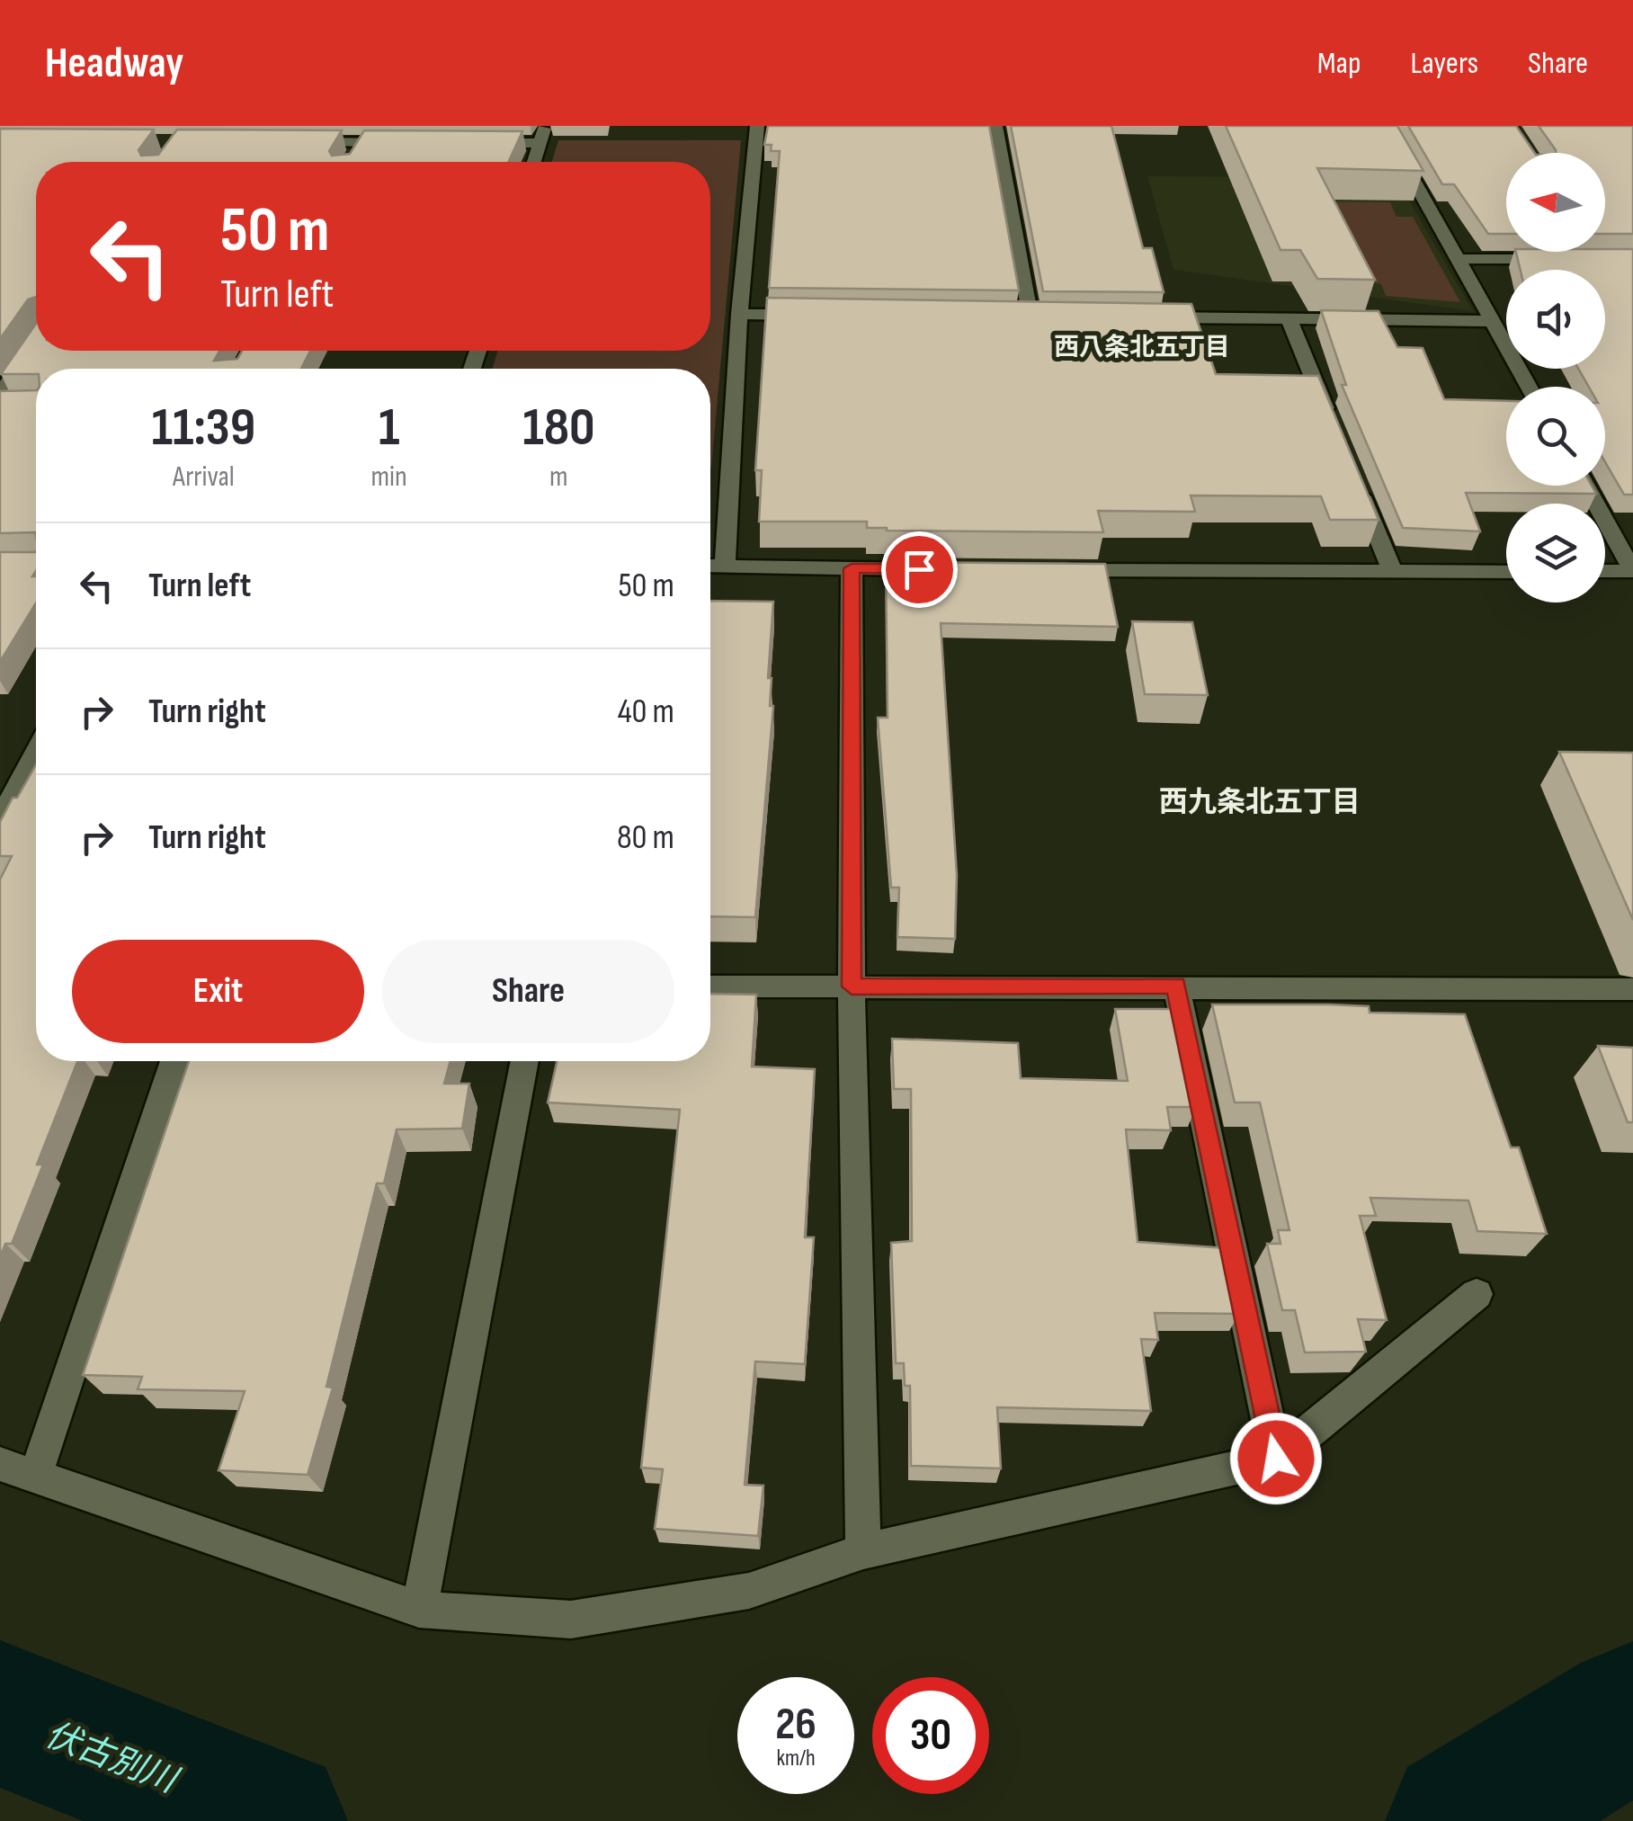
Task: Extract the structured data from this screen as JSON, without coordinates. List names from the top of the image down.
{
  "districts": ["西八条北五丁目", "西九条北五丁目"],
  "water": ["伏古別川"],
  "north": "left",
  "page": {
    "header": "Headway",
    "nav": ["Map", "Layers", "Share"],
    "turn": ["50 m", "Turn left"],
    "eta": [
      "11:39",
      "Arrival",
      "1",
      "min",
      "180",
      "m"
    ],
    "list": [
      {
        "name": "Turn left",
        "value": "50 m"
      },
      {
        "name": "Turn right",
        "value": "40 m"
      },
      {
        "name": "Turn right",
        "value": "80 m"
      }
    ],
    "buttons": ["Exit", "Share"],
    "speed": "26 km/h",
    "limit": "30"
  }
}
